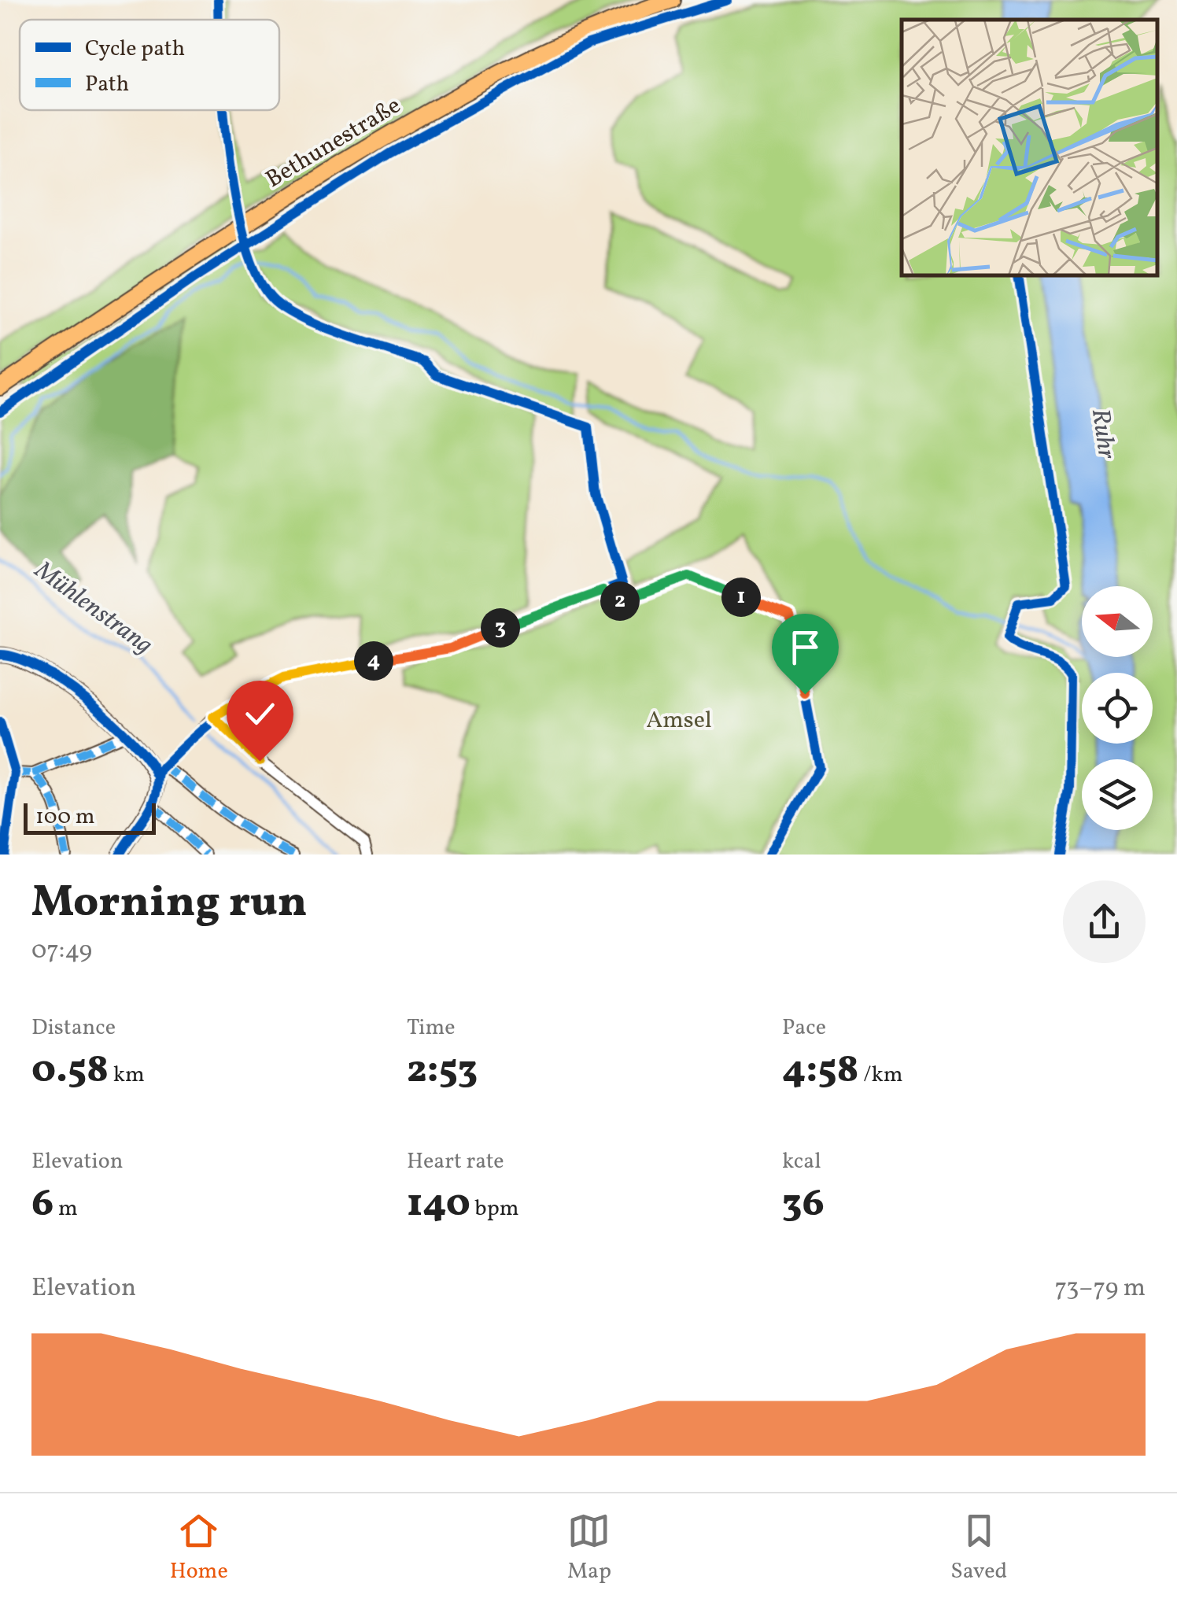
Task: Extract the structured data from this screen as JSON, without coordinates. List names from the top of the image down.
{
  "streets": {
    "main road": ["Bethunestraße"]
  },
  "water": ["Ruhr", "Mühlenstrang"],
  "parks": ["Amsel"],
  "legend": ["Cycle path", "Path"],
  "scale_bar": "100 m",
  "north": "left",
  "page": {
    "pins": [
      "1",
      "2",
      "3",
      "4"
    ],
    "scale": "100 m",
    "heading": ["Morning run", "07:49"],
    "stats": [
      ["Distance", "0.58 km"],
      ["Time", "2:53"],
      ["Pace", "4:58 /km"],
      ["Elevation", "6 m"],
      ["Heart rate", "140 bpm"],
      ["kcal", "36"]
    ],
    "chart": ["Elevation", "73–79 m"],
    "tabs": ["Home", "Map", "Saved"]
  }
}
